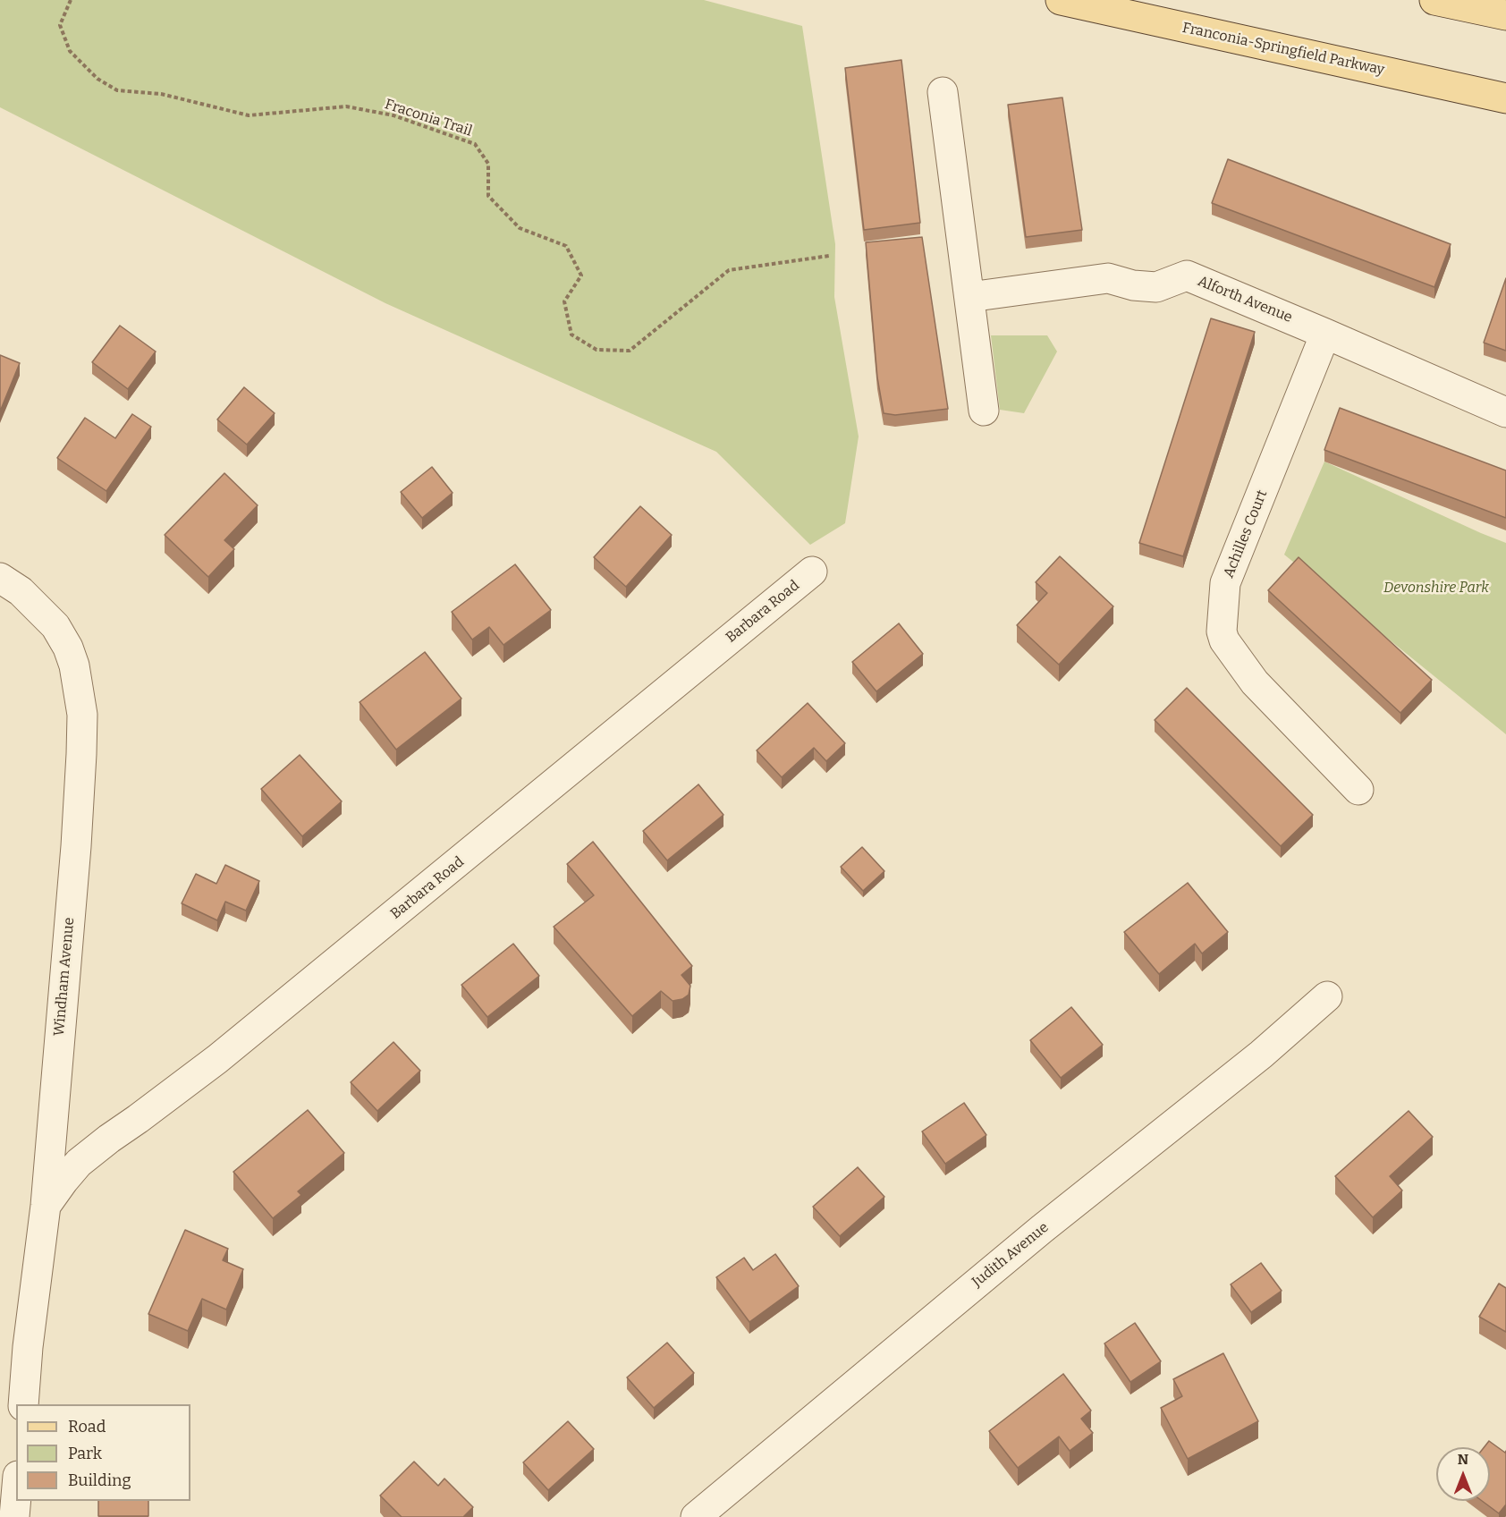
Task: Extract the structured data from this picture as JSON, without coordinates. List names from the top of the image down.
{
  "streets": {
    "main road": ["Franconia-Springfield Parkway"],
    "street": [
      "Alforth Avenue",
      "Achilles Court",
      "Barbara Road",
      "Windham Avenue",
      "Judith Avenue"
    ],
    "path": ["Fraconia Trail"]
  },
  "crossings": [
    ["Alforth Avenue", "Achilles Court"],
    ["Barbara Road", "Windham Avenue"]
  ],
  "parks": ["Devonshire Park"],
  "legend": ["Road", "Park", "Building"],
  "north": "top"
}
